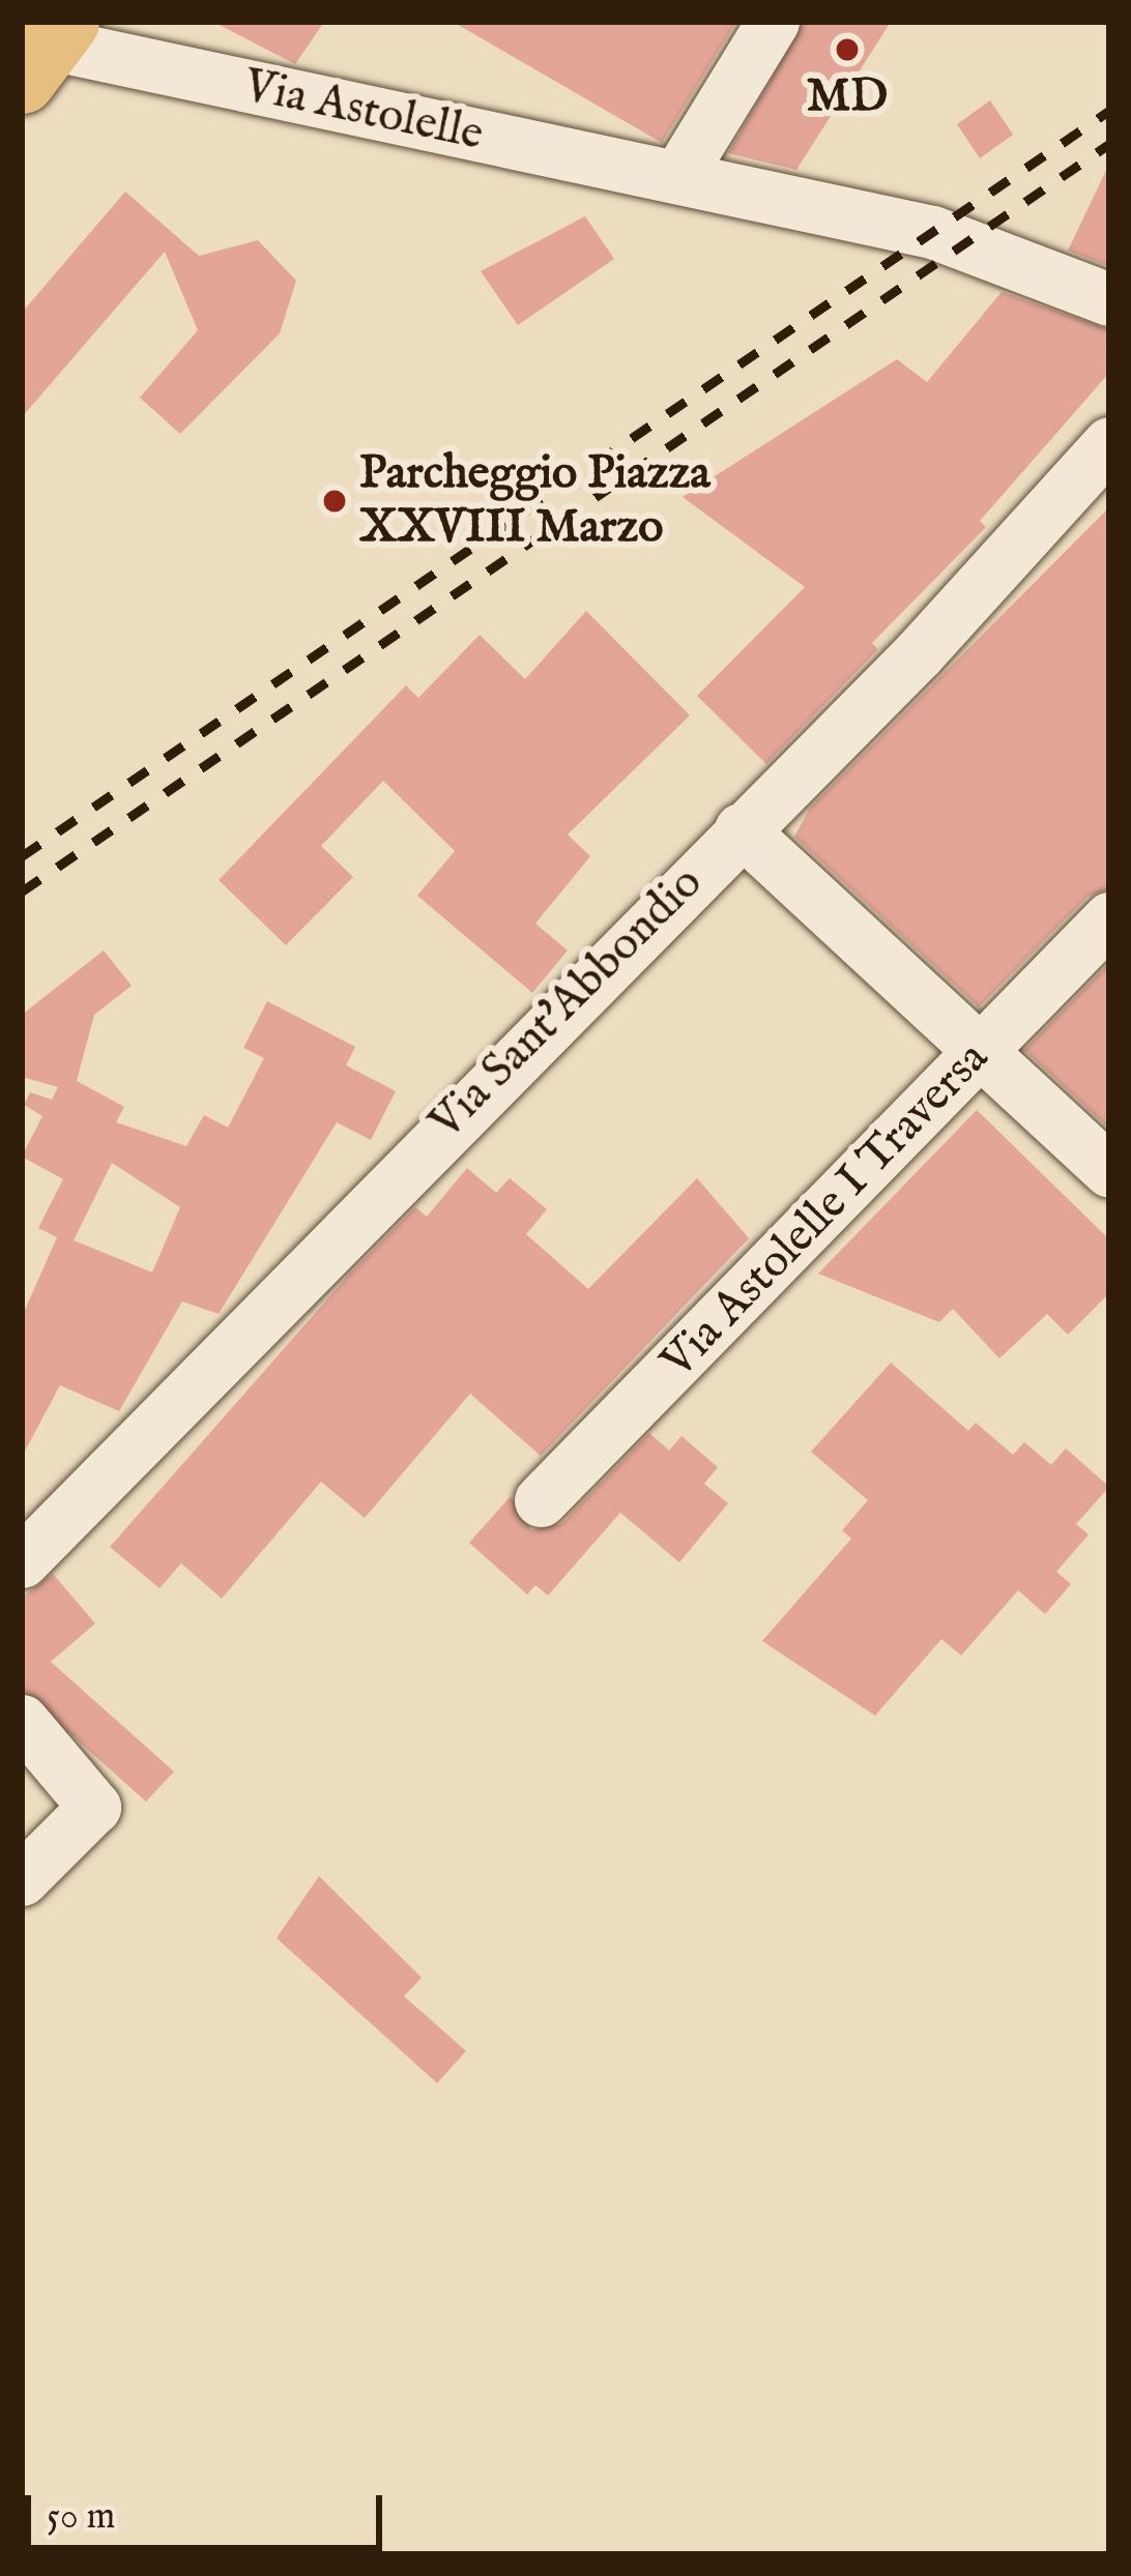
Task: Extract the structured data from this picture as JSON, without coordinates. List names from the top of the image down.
{
  "streets": {
    "street": ["Via Astolelle", "Via Sant'Abbondio", "Via Astolelle I Traversa"]
  },
  "places": ["MD", "Parcheggio Piazza XXVIII Marzo"],
  "scale_bar": "50 m"
}
